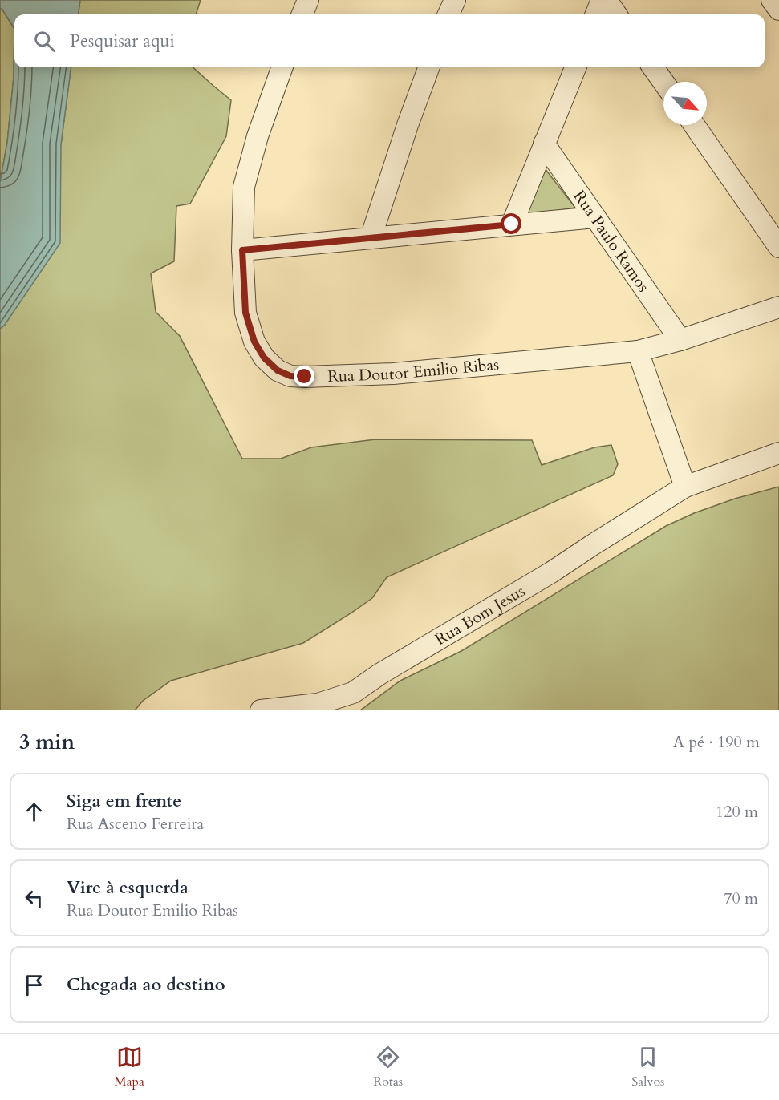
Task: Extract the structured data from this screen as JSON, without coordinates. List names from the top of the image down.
{
  "streets": {
    "street": ["Rua Paulo Ramos", "Rua Doutor Emilio Ribas", "Rua Bom Jesus"]
  },
  "crossings": [
    ["Rua Paulo Ramos", "Rua Doutor Emilio Ribas"]
  ],
  "north": "bottom right",
  "page": {
    "search": "Pesquisar aqui",
    "heading": ["3 min", "A pé · 190 m"],
    "list": [
      ["Siga em frente", "Rua Asceno Ferreira", "120 m"],
      ["Vire à esquerda", "Rua Doutor Emilio Ribas", "70 m"],
      "Chegada ao destino"
    ],
    "nav": ["Mapa", "Rotas", "Salvos"]
  }
}
